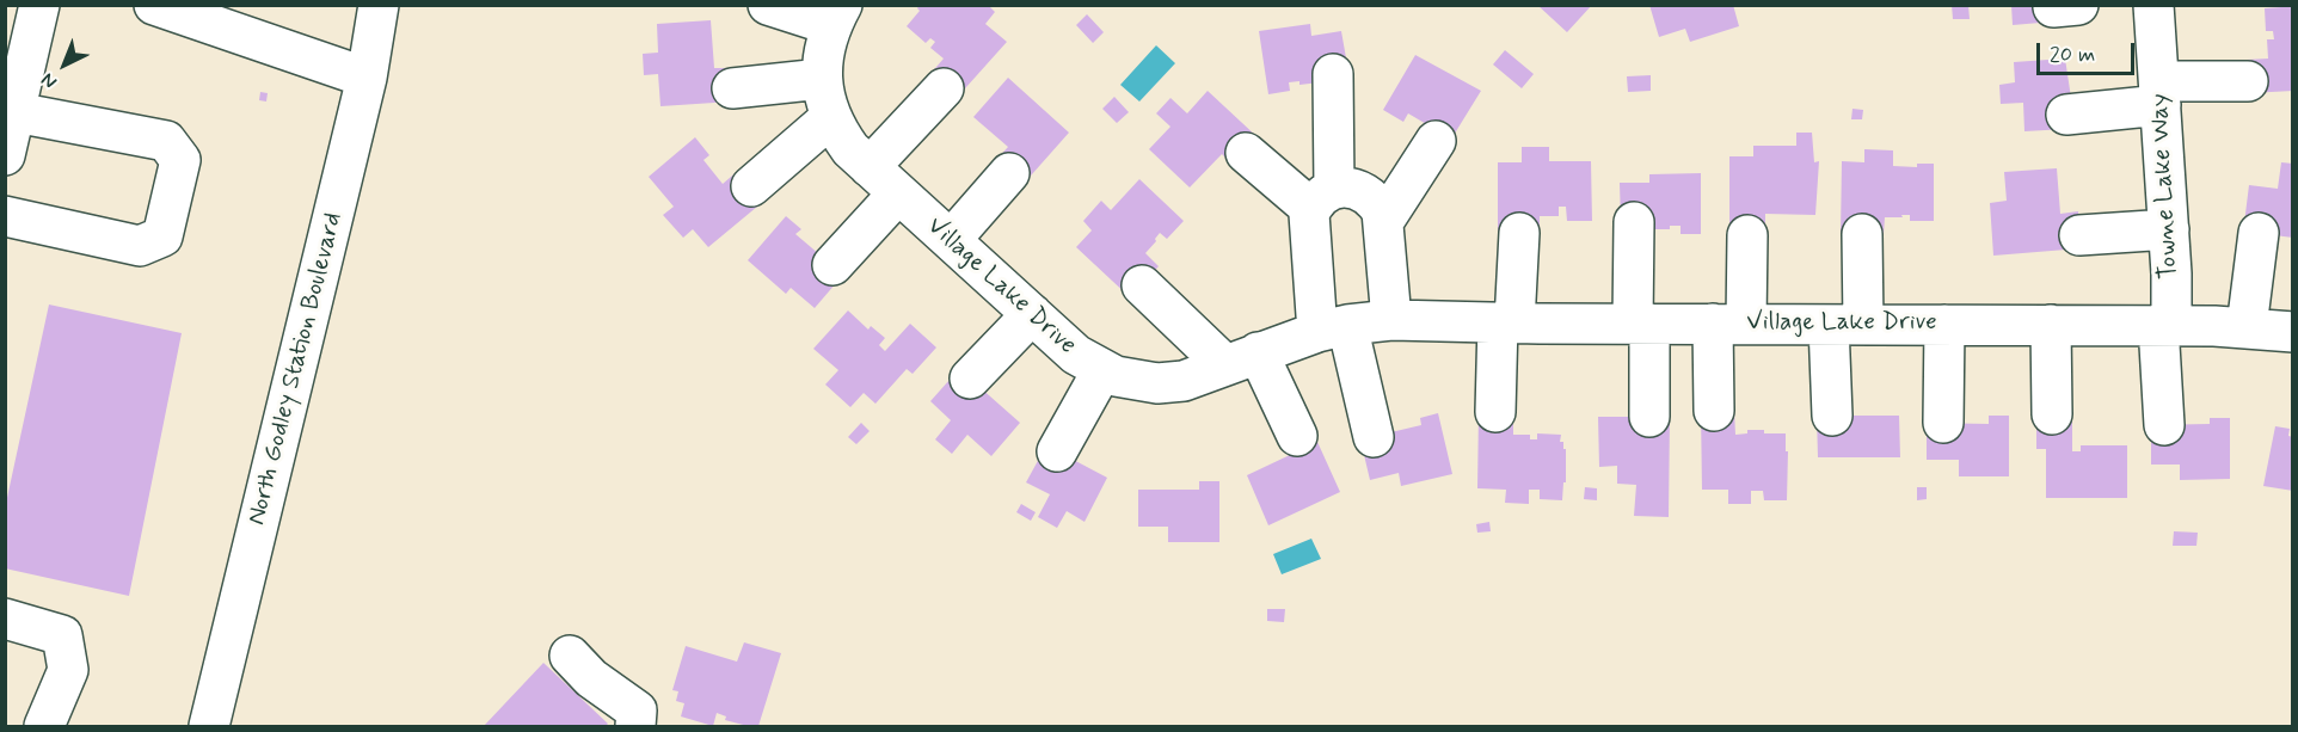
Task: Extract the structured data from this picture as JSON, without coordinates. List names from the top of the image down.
{
  "streets": {
    "street": ["Towne Lake Way", "Village Lake Drive", "North Godley Station Boulevard"]
  },
  "crossings": [
    ["Towne Lake Way", "Village Lake Drive"]
  ],
  "scale_bar": "20 m",
  "north": "bottom left"
}
